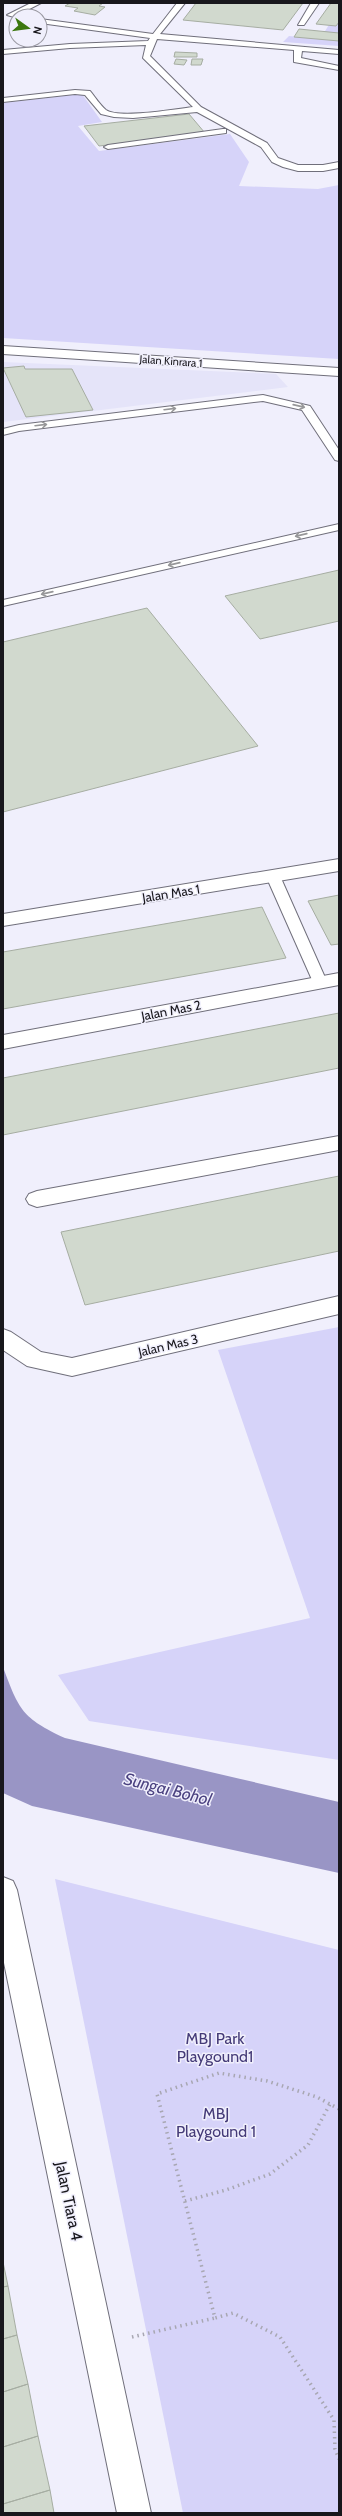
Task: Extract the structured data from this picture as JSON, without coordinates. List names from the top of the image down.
{
  "streets": {
    "street": [
      "Jalan Kinrara 1",
      "Jalan Mas 1",
      "Jalan Mas 2",
      "Jalan Mas 3",
      "Jalan Tiara 4"
    ]
  },
  "water": ["Sungai Bohol"],
  "parks": ["MBJ Park Playgound1", "MBJ Playgound 1"],
  "north": "right"
}
